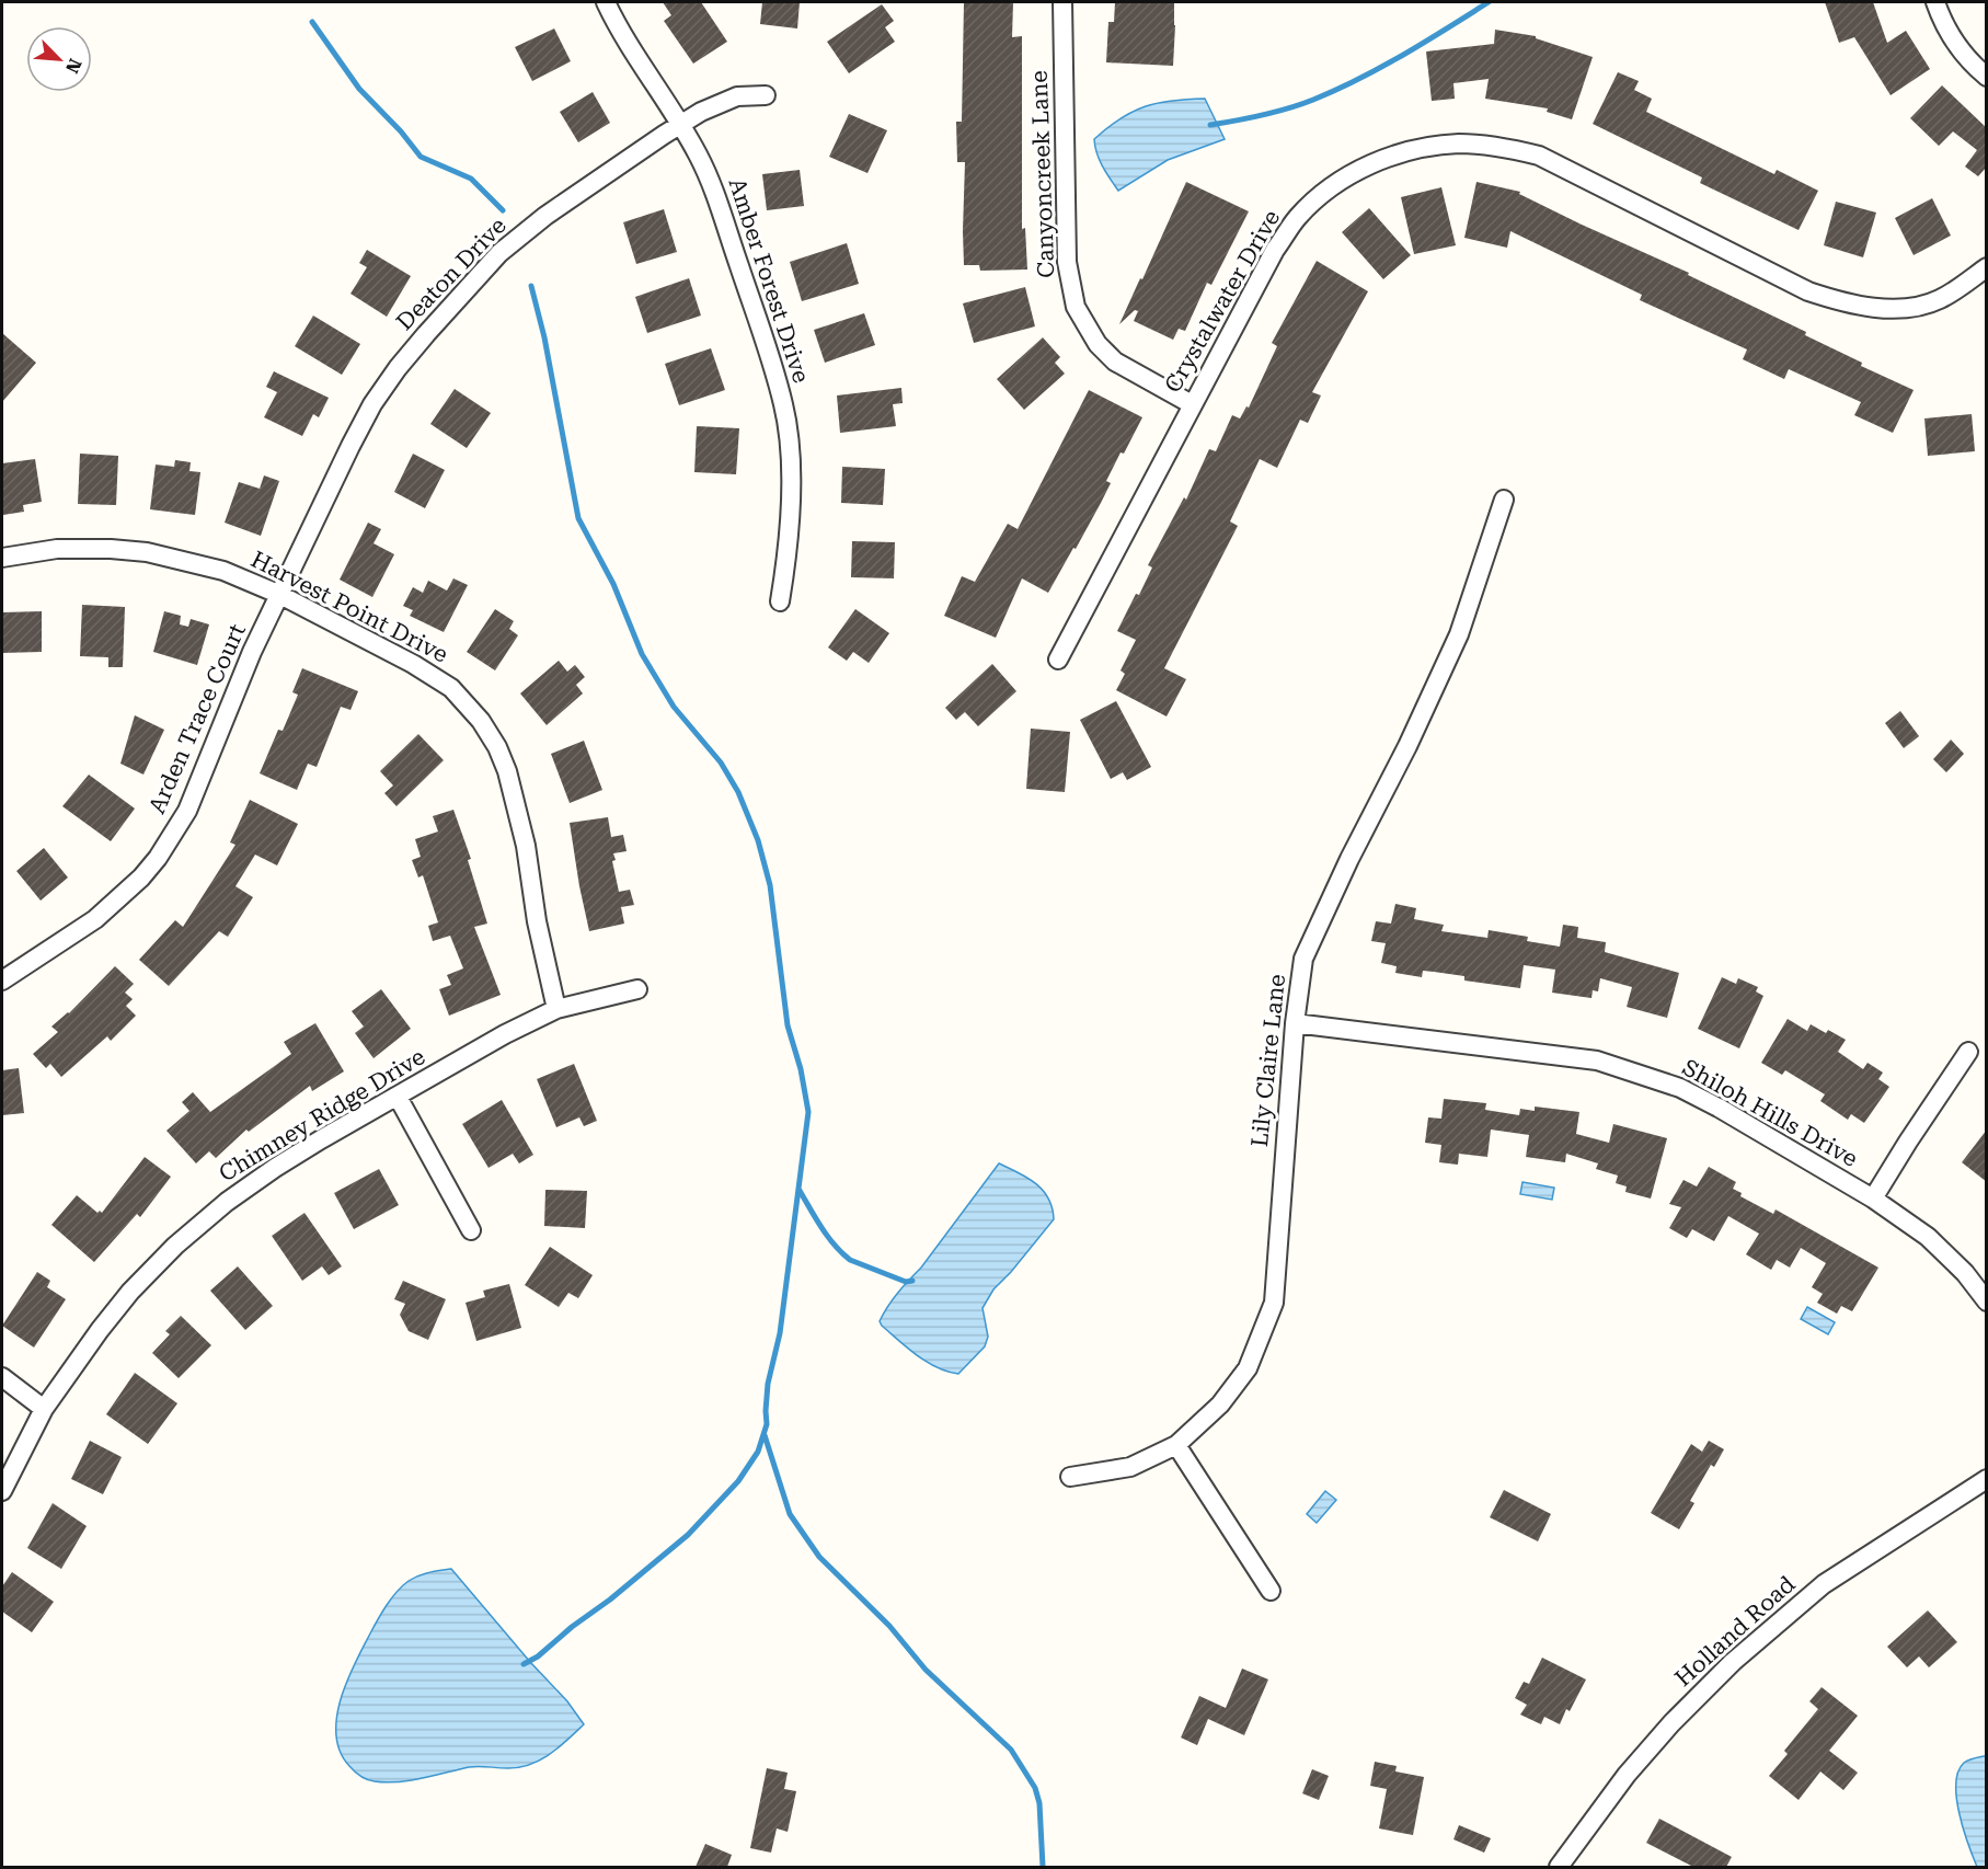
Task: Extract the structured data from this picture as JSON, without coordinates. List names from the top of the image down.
{
  "streets": {
    "street": [
      "Canyoncreek Lane",
      "Deaton Drive",
      "Amber Forest Drive",
      "Crystalwater Drive",
      "Harvest Point Drive",
      "Arden Trace Court",
      "Lily Claire Lane",
      "Shiloh Hills Drive",
      "Chimney Ridge Drive",
      "Holland Road"
    ]
  },
  "crossings": [
    ["Canyoncreek Lane", "Crystalwater Drive"],
    ["Deaton Drive", "Amber Forest Drive"],
    ["Deaton Drive", "Harvest Point Drive"],
    ["Deaton Drive", "Arden Trace Court"],
    ["Harvest Point Drive", "Arden Trace Court"],
    ["Harvest Point Drive", "Chimney Ridge Drive"],
    ["Lily Claire Lane", "Shiloh Hills Drive"]
  ],
  "north": "bottom right"
}
